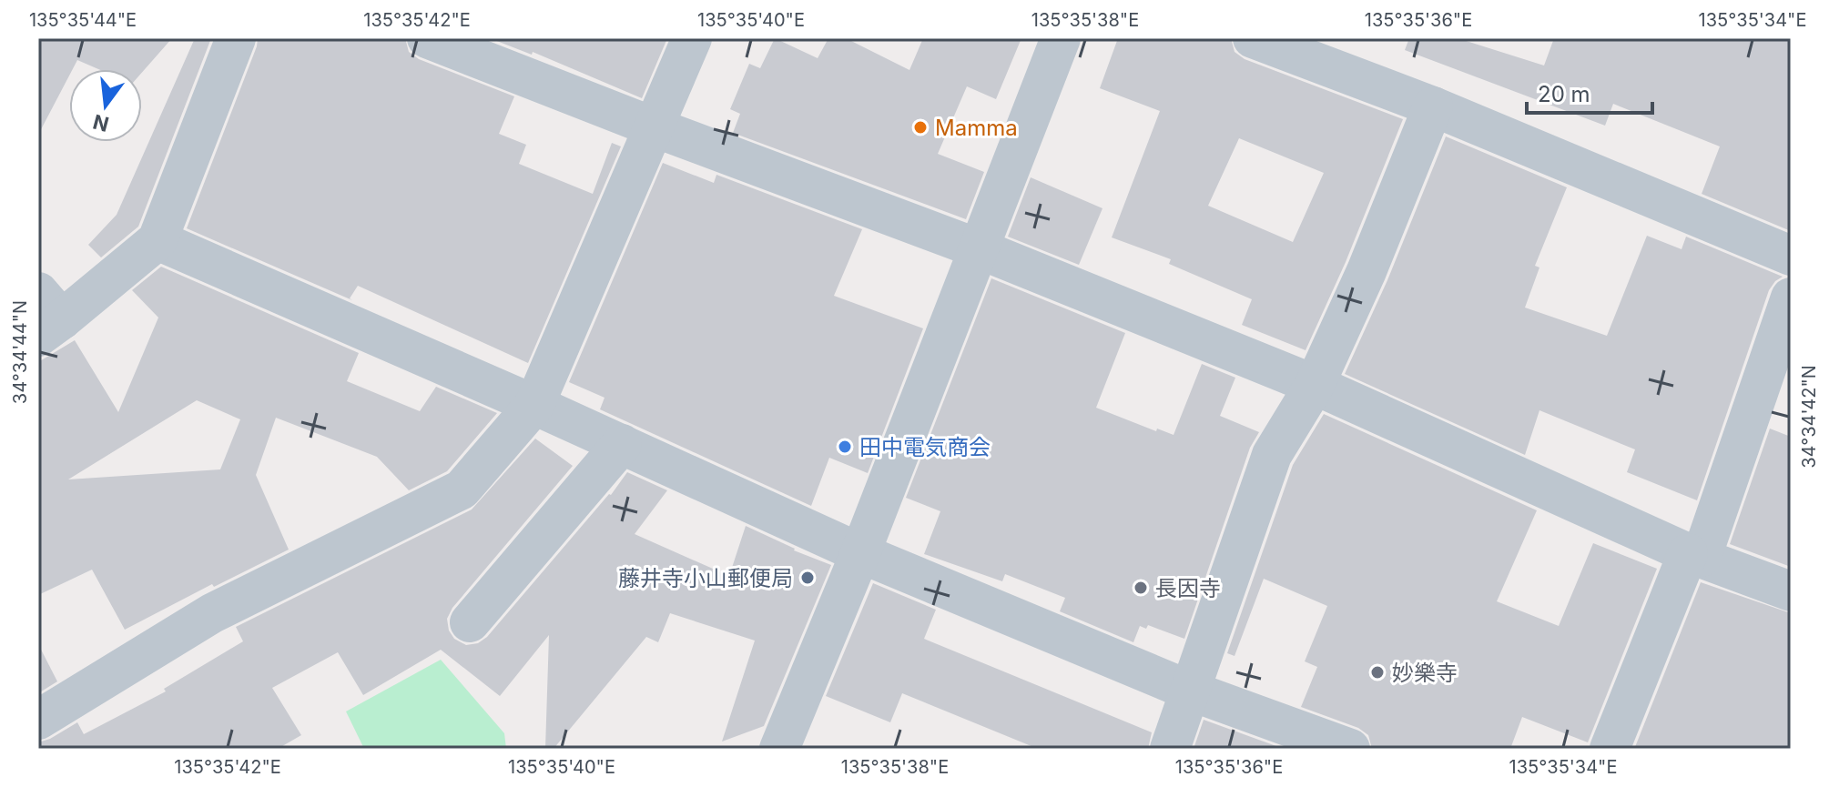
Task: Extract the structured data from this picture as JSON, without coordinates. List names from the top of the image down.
{
  "places": [
    "Mamma",
    "田中電気商会",
    "藤井寺小山郵便局",
    "長因寺",
    "妙樂寺"
  ],
  "scale_bar": "20 m",
  "north": "bottom",
  "coordinates": [
    "135°35'44\"E",
    "135°35'42\"E",
    "135°35'40\"E",
    "135°35'38\"E",
    "135°35'36\"E",
    "135°35'34\"E",
    "34°34'44\"N",
    "34°34'42\"N"
  ]
}
